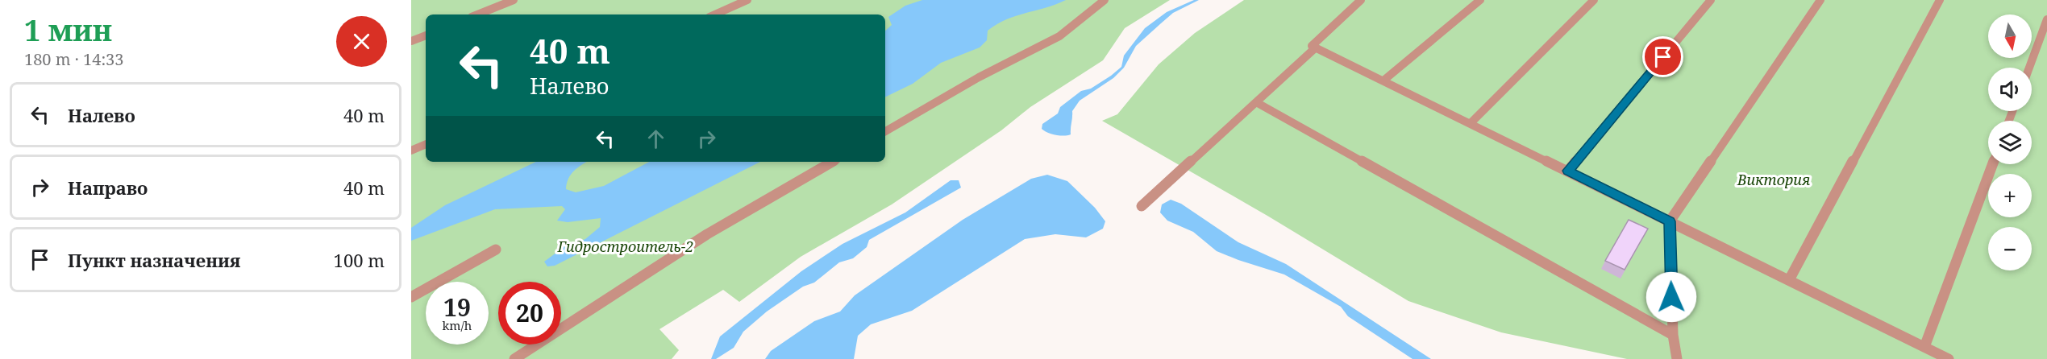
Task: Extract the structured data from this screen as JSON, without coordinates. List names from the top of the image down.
{
  "parks": ["Виктория", "Гидростроитель-2"],
  "north": "bottom",
  "page": {
    "heading": ["1 мин", "180 m · 14:33"],
    "map_buttons": ["+", "−"],
    "turn": ["40 m", "Налево"],
    "list": [
      {
        "name": "Налево",
        "value": "40 m"
      },
      {
        "name": "Направо",
        "value": "40 m"
      },
      {
        "name": "Пункт назначения",
        "value": "100 m"
      }
    ],
    "speed": "19 km/h",
    "limit": "20"
  }
}
